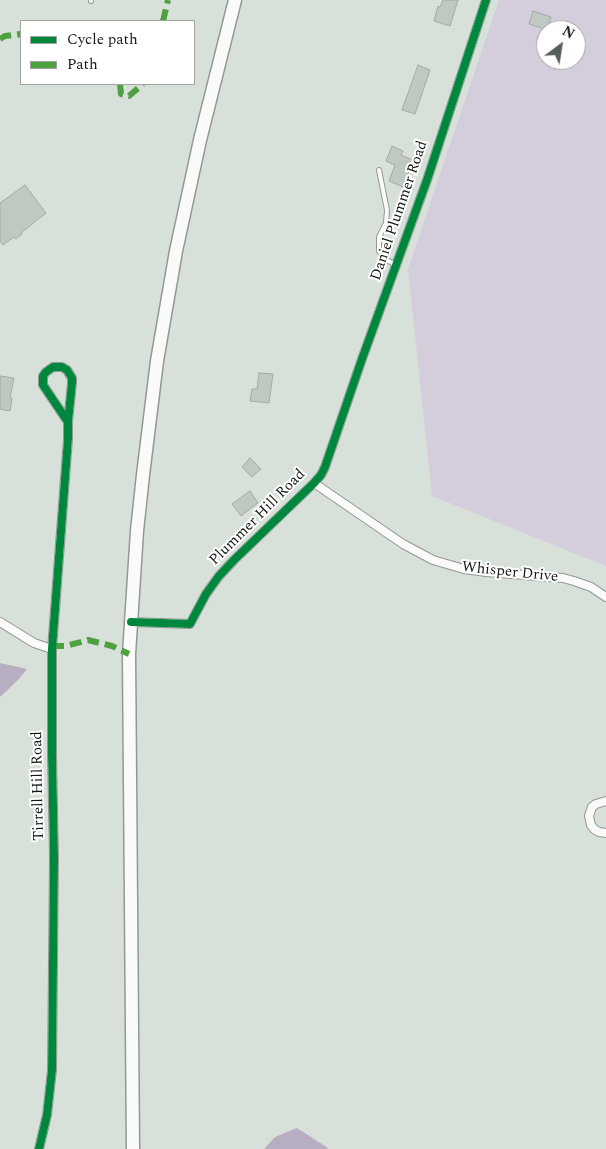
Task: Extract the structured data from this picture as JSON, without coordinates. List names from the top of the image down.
{
  "streets": {
    "street": [
      "Daniel Plummer Road",
      "Plummer Hill Road",
      "Whisper Drive",
      "Tirrell Hill Road"
    ]
  },
  "crossings": [
    ["Daniel Plummer Road", "Plummer Hill Road"],
    ["Plummer Hill Road", "Whisper Drive"]
  ],
  "legend": ["Cycle path", "Path"],
  "north": "top right"
}
